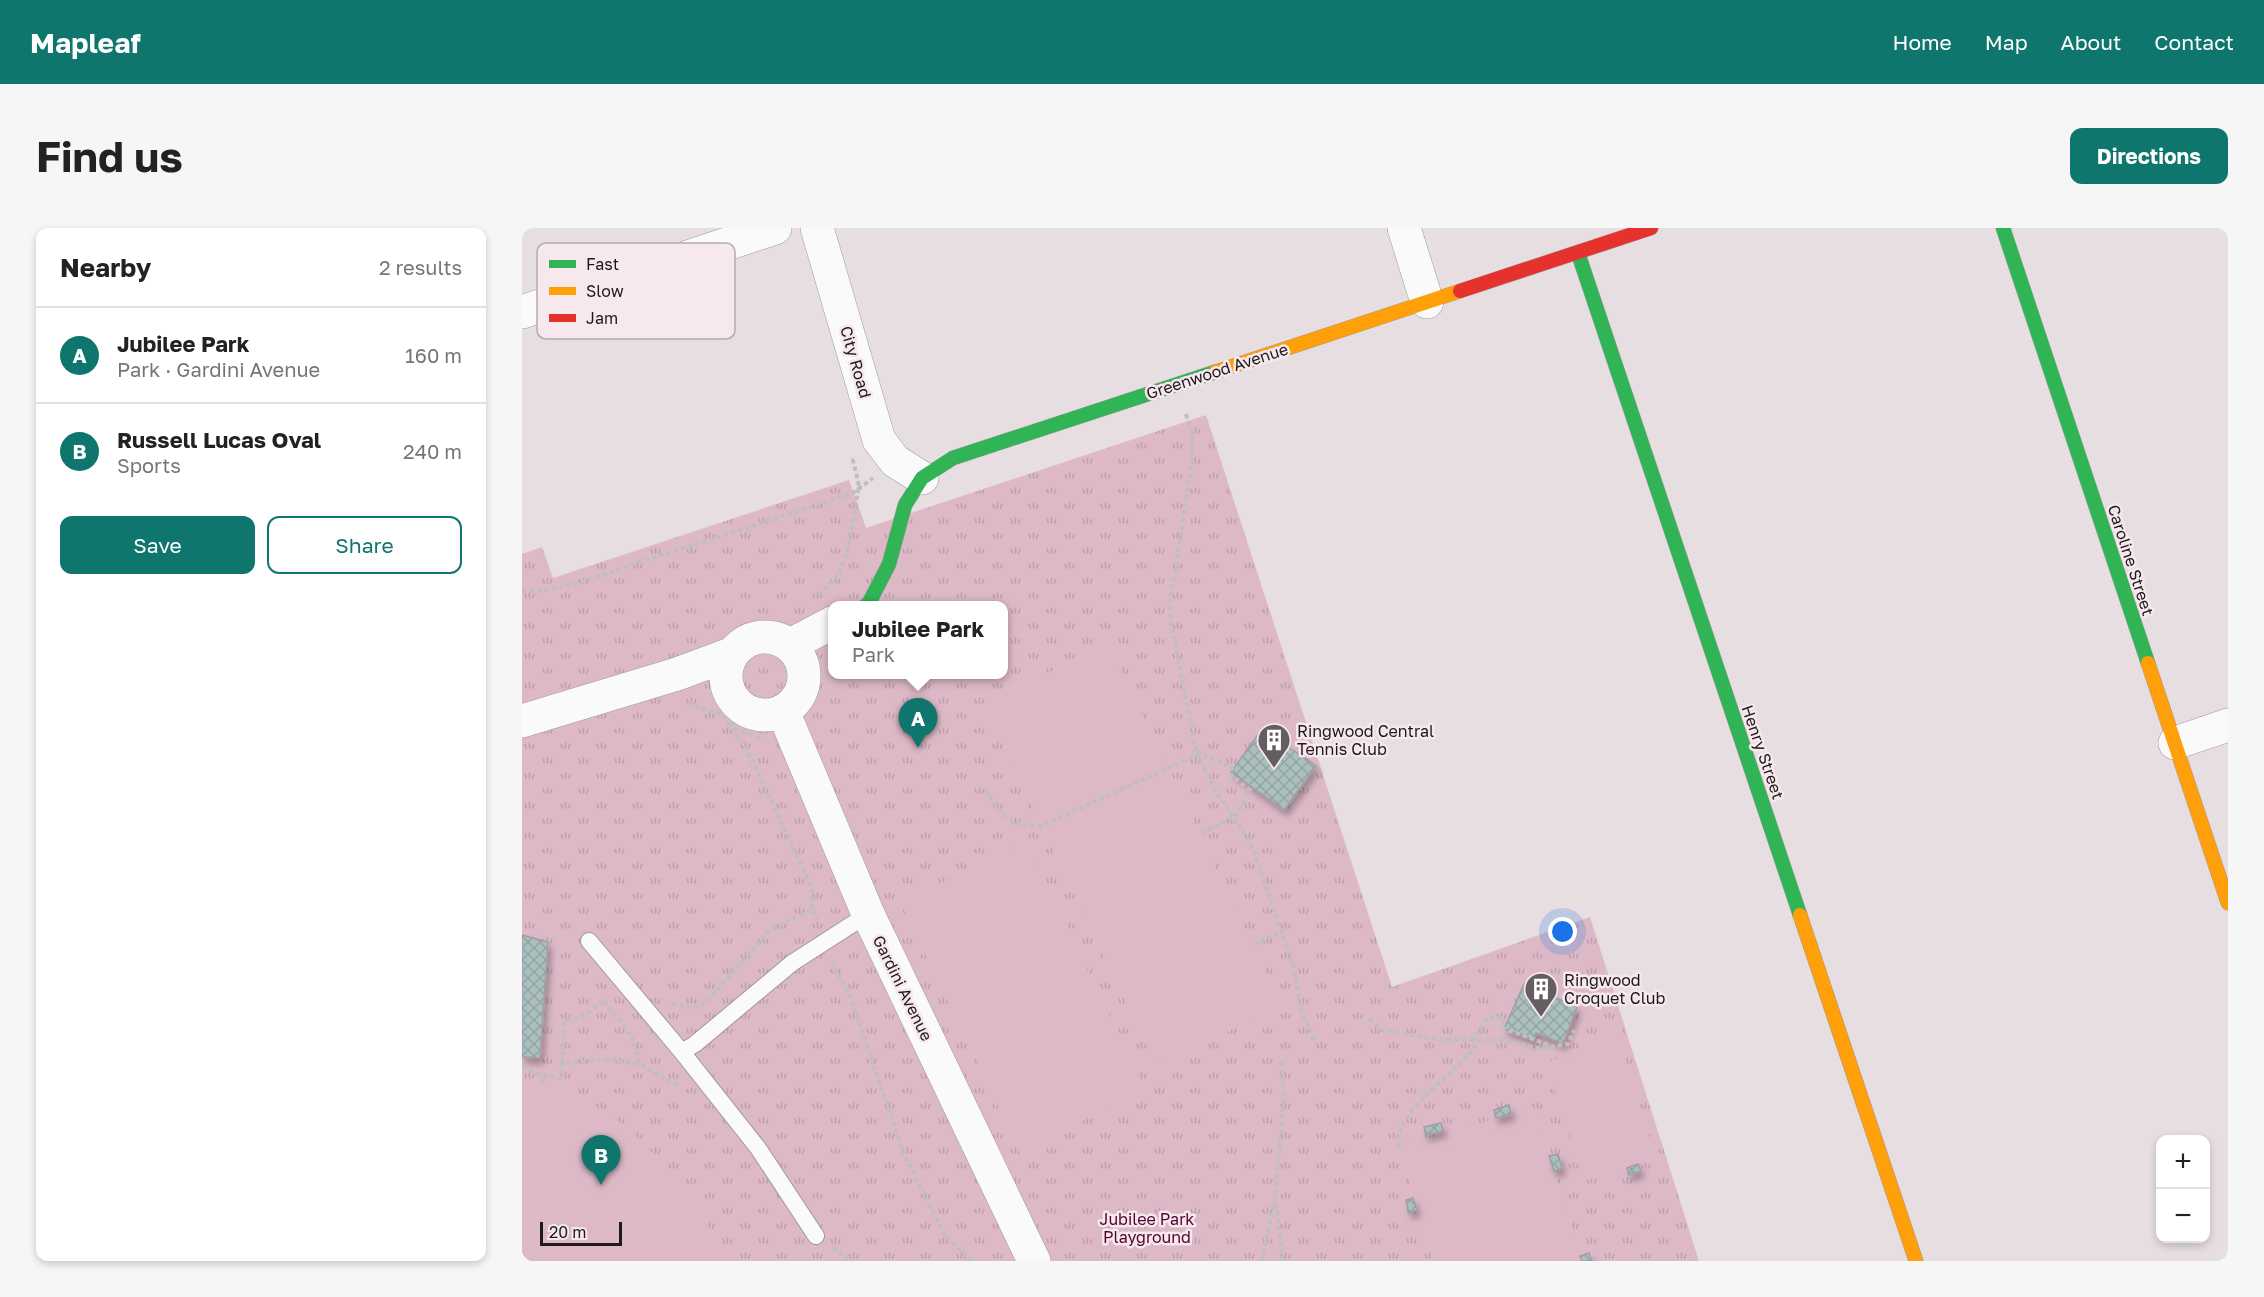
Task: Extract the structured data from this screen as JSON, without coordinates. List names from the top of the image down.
{
  "streets": {
    "street": [
      "City Road",
      "Greenwood Avenue",
      "Caroline Street",
      "Henry Street",
      "Gardini Avenue"
    ]
  },
  "crossings": [
    ["City Road", "Greenwood Avenue"],
    ["Greenwood Avenue", "Henry Street"]
  ],
  "parks": ["Jubilee Park Playground"],
  "places": {
    "building": ["Ringwood Central Tennis Club", "Ringwood Croquet Club"]
  },
  "legend": ["Fast", "Slow", "Jam"],
  "scale_bar": "20 m",
  "page": {
    "header": "Mapleaf",
    "nav": [
      "Home",
      "Map",
      "About",
      "Contact"
    ],
    "buttons": [
      "Directions",
      ["Save", "Share"]
    ],
    "title": "Find us",
    "heading": ["Nearby", "2 results"],
    "list": [
      {
        "mark": "A",
        "name": "Jubilee Park",
        "note": "Park · Gardini Avenue",
        "value": "160 m"
      },
      {
        "mark": "B",
        "name": "Russell Lucas Oval",
        "note": "Sports",
        "value": "240 m"
      }
    ],
    "popup": ["Jubilee Park", "Park"],
    "pins": ["A", "B"],
    "map_buttons": ["+", "−"],
    "scale": "20 m"
  }
}
